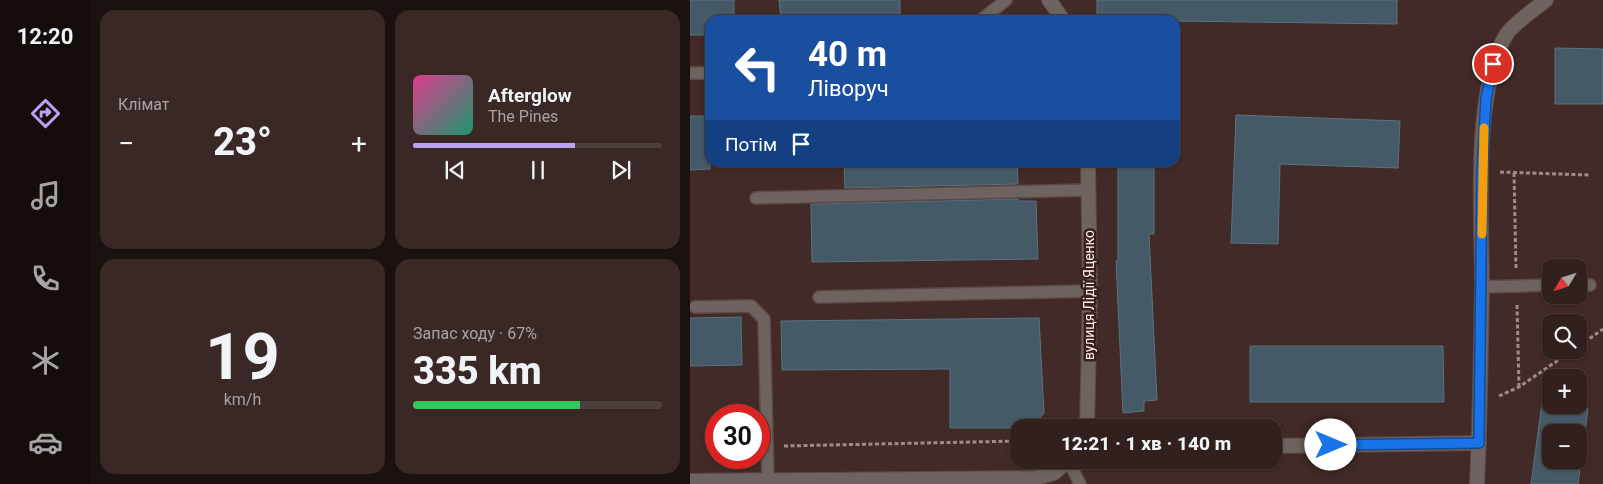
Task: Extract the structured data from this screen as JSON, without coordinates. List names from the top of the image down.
{
  "streets": {
    "street": ["вулиця Лідії Яценко"]
  },
  "north": "bottom left",
  "page": {
    "tabs": "12:20",
    "tile": [
      "Клімат",
      ["19", "km/h"],
      ["Запас ходу · 67%", "335 km"]
    ],
    "turn": ["40 m", "Ліворуч"],
    "song": ["Afterglow", "The Pines"],
    "then": "Потім",
    "heat": ["−", "23°", "+"],
    "map_buttons": ["+", "−"],
    "limit": "30",
    "trip": "12:21 · 1 хв · 140 m"
  }
}
